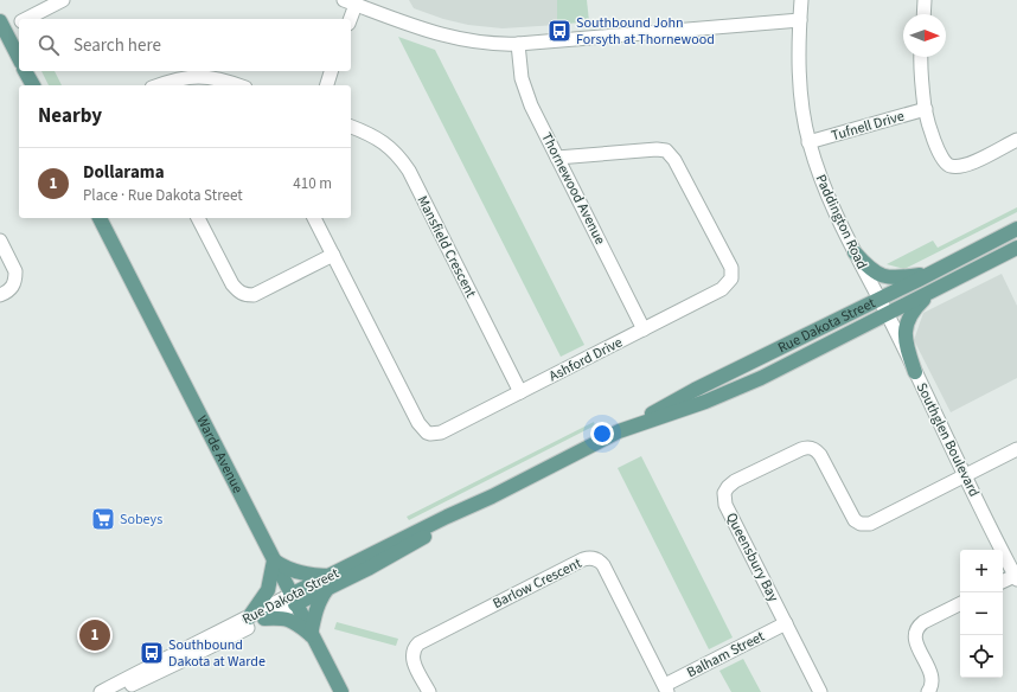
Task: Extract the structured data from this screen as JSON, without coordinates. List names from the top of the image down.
{
  "streets": {
    "main road": ["Rue Dakota Street", "Warde Avenue"],
    "street": [
      "Tufnell Drive",
      "Thornewood Avenue",
      "Paddington Road",
      "Mansfield Crescent",
      "Ashford Drive",
      "Southglen Boulevard",
      "Queensbury Bay",
      "Barlow Crescent",
      "Balham Street"
    ]
  },
  "crossings": [
    ["Tufnell Drive", "Paddington Road"],
    ["Thornewood Avenue", "Ashford Drive"],
    ["Paddington Road", "Rue Dakota Street"],
    ["Paddington Road", "Southglen Boulevard"],
    ["Mansfield Crescent", "Ashford Drive"],
    ["Rue Dakota Street", "Southglen Boulevard"],
    ["Rue Dakota Street", "Warde Avenue"],
    ["Southglen Boulevard", "Queensbury Bay"],
    ["Queensbury Bay", "Balham Street"],
    ["Barlow Crescent", "Balham Street"]
  ],
  "places": {
    "bus stop": ["Southbound John Forsyth at Thornewood", "Southbound Dakota at Warde"],
    "supermarket": ["Sobeys"]
  },
  "north": "right",
  "page": {
    "search": "Search here",
    "heading": "Nearby",
    "list": [
      {
        "mark": "1",
        "name": "Dollarama",
        "note": "Place · Rue Dakota Street",
        "value": "410 m"
      }
    ],
    "map_buttons": ["+", "−"],
    "pins": "1"
  }
}
